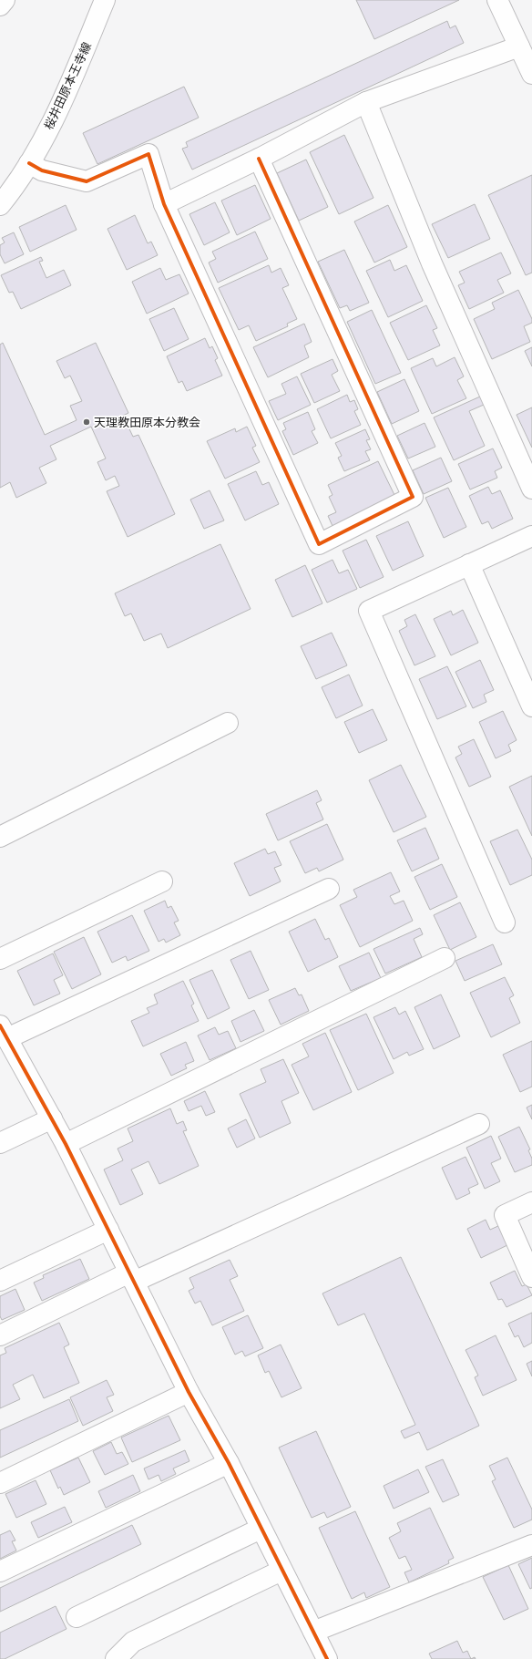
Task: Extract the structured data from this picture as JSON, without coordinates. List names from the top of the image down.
{
  "streets": {
    "street": ["桜井田原本王寺線"]
  },
  "places": ["天理教田原本分教会"]
}
